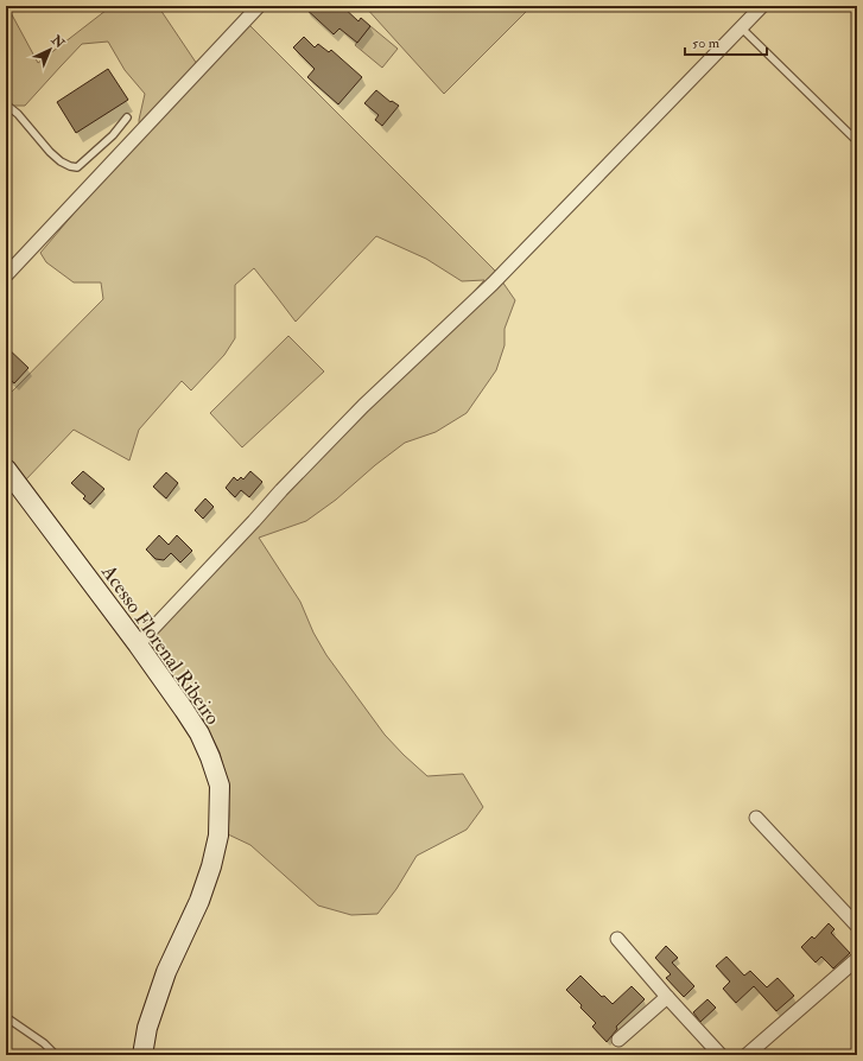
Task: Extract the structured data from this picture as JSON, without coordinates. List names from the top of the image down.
{
  "streets": {
    "street": ["Acesso Florenal Ribeiro"]
  },
  "scale_bar": "50 m",
  "north": "top right"
}
